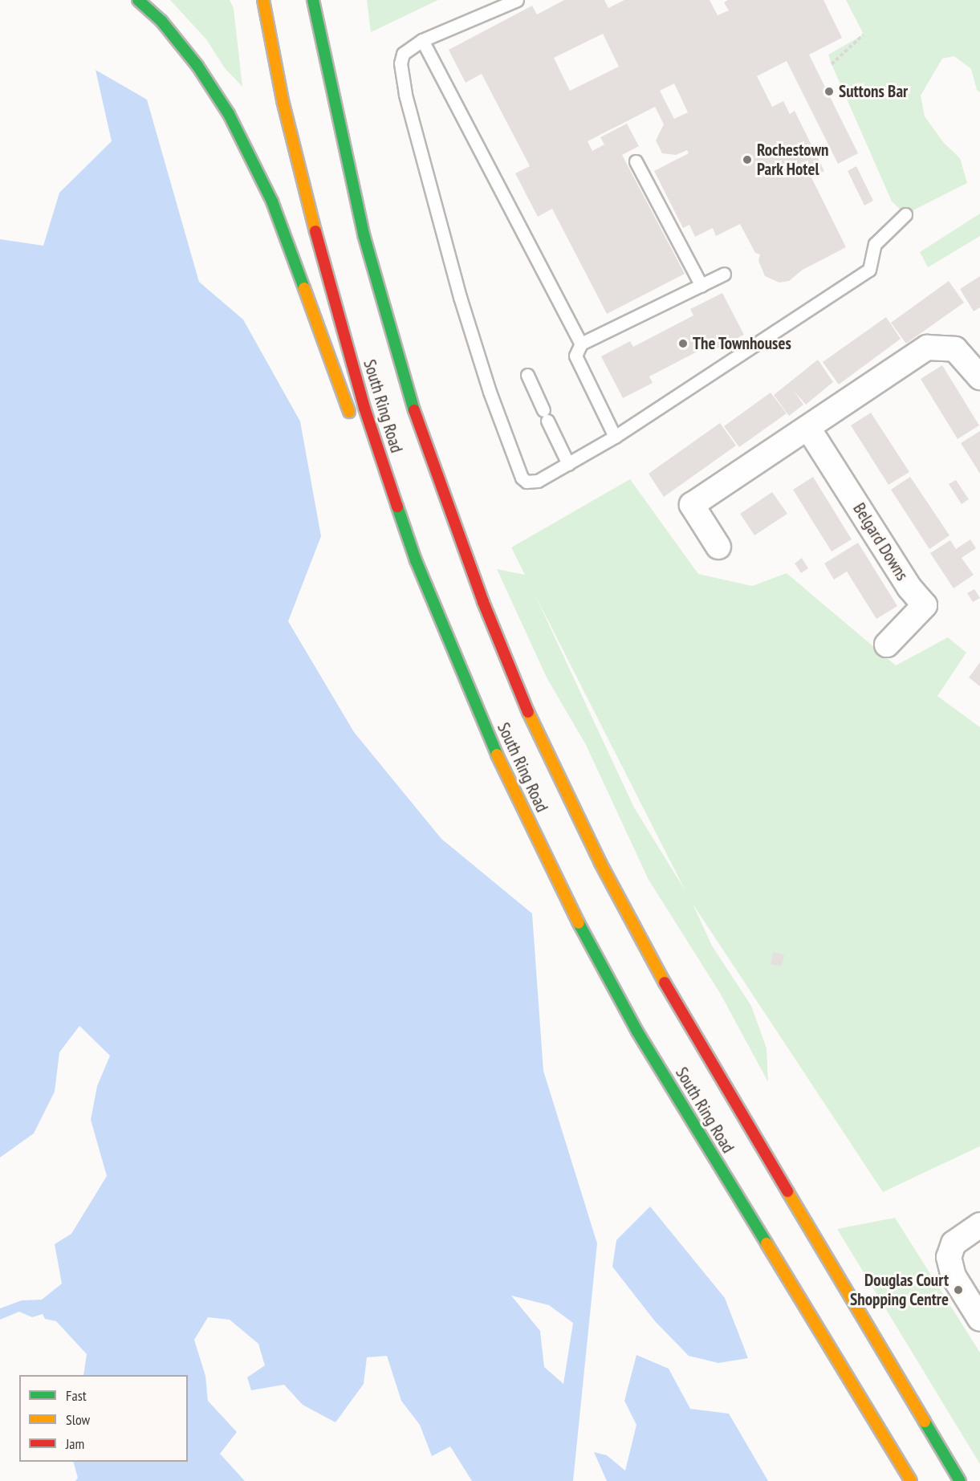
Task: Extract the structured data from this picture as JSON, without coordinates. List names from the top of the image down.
{
  "streets": {
    "highway": ["South Ring Road"],
    "street": ["Belgard Downs"]
  },
  "places": [
    "Suttons Bar",
    "Rochestown Park Hotel",
    "The Townhouses",
    "Douglas Court Shopping Centre"
  ],
  "legend": ["Fast", "Slow", "Jam"]
}
